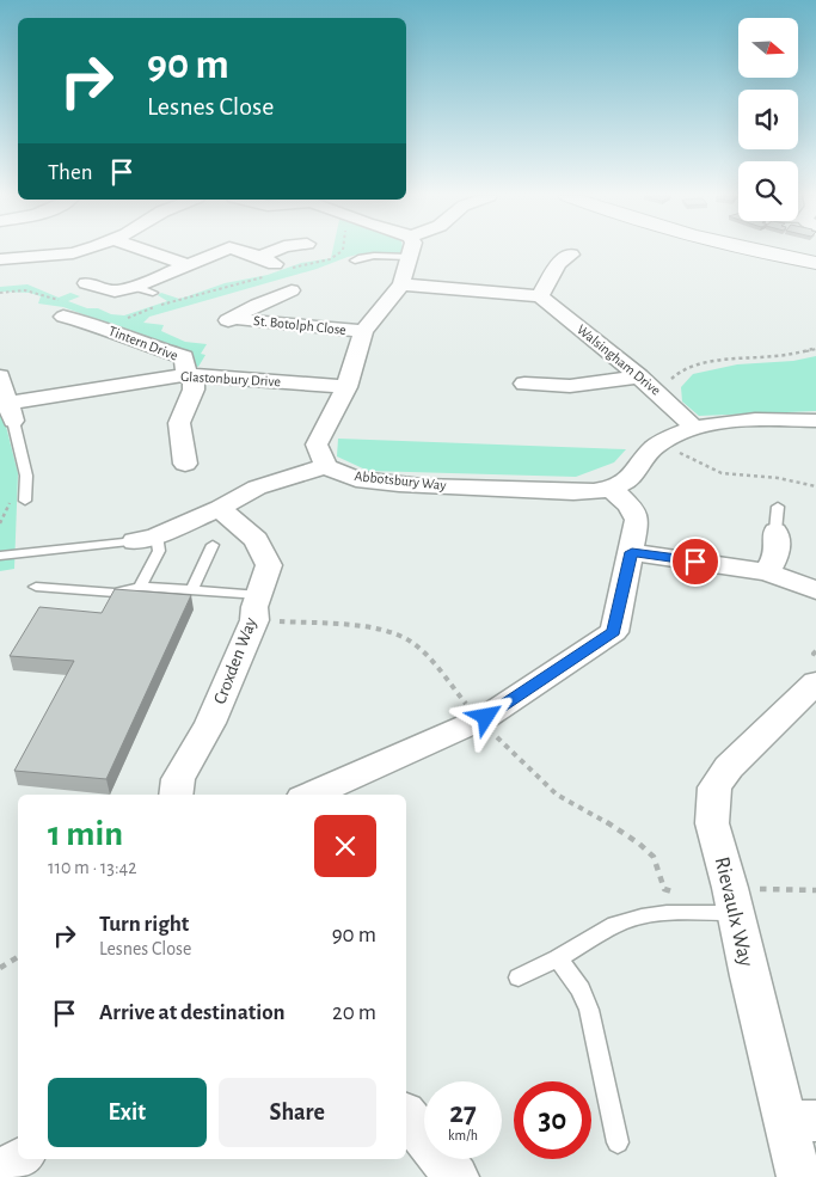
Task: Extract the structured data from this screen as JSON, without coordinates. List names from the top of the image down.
{
  "streets": {
    "street": [
      "St. Botolph Close",
      "Tintern Drive",
      "Walsingham Drive",
      "Glastonbury Drive",
      "Abbotsbury Way",
      "Croxden Way",
      "Rievaulx Way"
    ]
  },
  "crossings": [
    ["Tintern Drive", "Glastonbury Drive"],
    ["Walsingham Drive", "Abbotsbury Way"]
  ],
  "north": "right",
  "page": {
    "turn": ["90 m", "Lesnes Close"],
    "then": "Then",
    "heading": ["1 min", "110 m · 13:42"],
    "list": [
      {
        "name": "Turn right",
        "note": "Lesnes Close",
        "value": "90 m"
      },
      {
        "name": "Arrive at destination",
        "value": "20 m"
      }
    ],
    "buttons": ["Exit", "Share"],
    "speed": "27 km/h",
    "limit": "30"
  }
}
